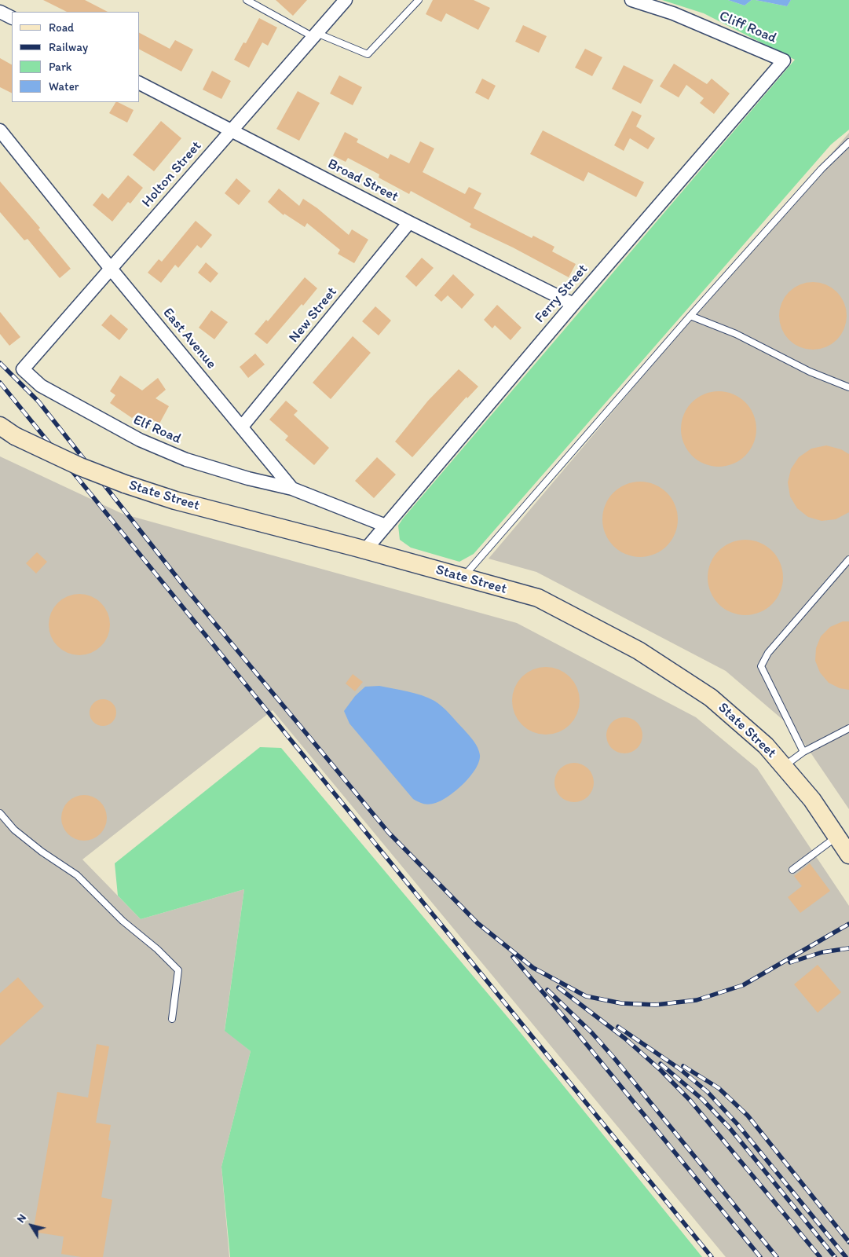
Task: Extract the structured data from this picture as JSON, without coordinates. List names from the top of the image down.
{
  "streets": {
    "street": [
      "Cliff Road",
      "Holton Street",
      "Broad Street",
      "Ferry Street",
      "New Street",
      "East Avenue",
      "Elf Road",
      "State Street"
    ]
  },
  "crossings": [
    ["Cliff Road", "Ferry Street"],
    ["Holton Street", "Broad Street"],
    ["Holton Street", "East Avenue"],
    ["Holton Street", "Elf Road"],
    ["Broad Street", "Ferry Street"],
    ["Broad Street", "New Street"],
    ["Ferry Street", "East Avenue"],
    ["Ferry Street", "State Street"],
    ["New Street", "East Avenue"],
    ["East Avenue", "Elf Road"]
  ],
  "legend": [
    "Road",
    "Railway",
    "Park",
    "Water"
  ],
  "north": "top left"
}
